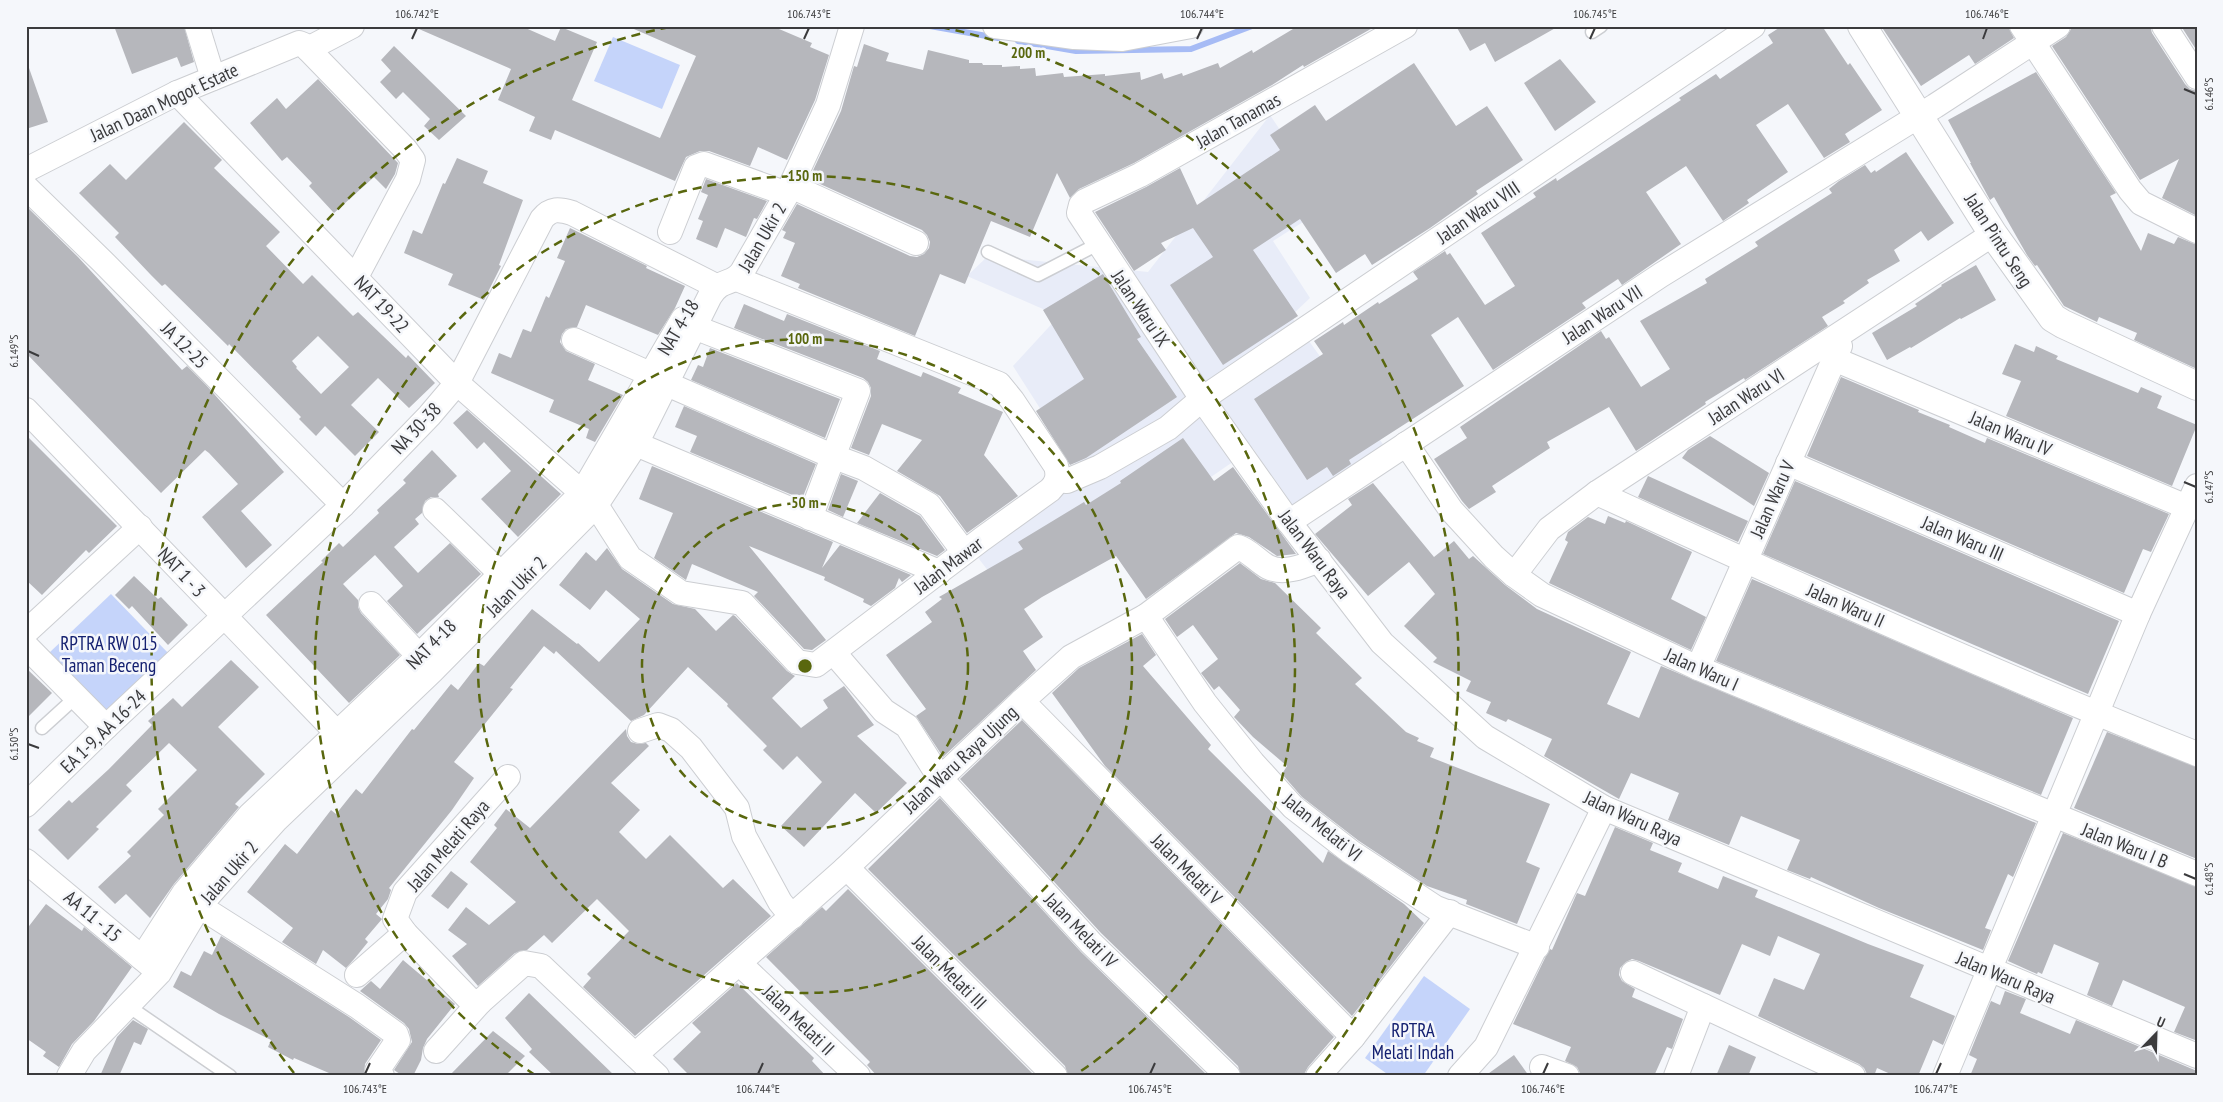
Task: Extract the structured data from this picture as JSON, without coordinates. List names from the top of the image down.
{
  "streets": {
    "street": [
      "Jalan Daan Mogot Estate",
      "Jalan Tanamas",
      "Jalan Waru VIII",
      "Jalan Ukir 2",
      "Jalan Pintu Seng",
      "NAT 19-22",
      "Jalan Waru IX",
      "Jalan Waru VII",
      "NAT 4-18",
      "JA 12-25",
      "Jalan Waru VI",
      "NA 30-38",
      "Jalan Waru IV",
      "Jalan Waru V",
      "Jalan Waru III",
      "Jalan Waru Raya",
      "Jalan Mawar",
      "NAT 1 - 3",
      "Jalan Waru II",
      "Jalan Waru I",
      "EA 1-9, AA 16-24",
      "Jalan Waru Raya Ujung",
      "Jalan Melati VI",
      "Jalan Melati Raya",
      "Jalan Waru I B",
      "Jalan Melati V",
      "AA 11 - 15",
      "Jalan Melati IV",
      "Jalan Melati III",
      "Jalan Melati II"
    ]
  },
  "crossings": [
    ["Jalan Daan Mogot Estate", "NAT 19-22"],
    ["Jalan Tanamas", "Jalan Waru IX"],
    ["Jalan Waru VIII", "Jalan Waru IX"],
    ["Jalan Waru VIII", "Jalan Waru Raya"],
    ["Jalan Ukir 2", "NAT 19-22"],
    ["Jalan Ukir 2", "NAT 4-18"],
    ["Jalan Ukir 2", "NA 30-38"],
    ["Jalan Ukir 2", "Jalan Mawar"],
    ["Jalan Ukir 2", "AA 11 - 15"],
    ["Jalan Pintu Seng", "Jalan Waru VII"],
    ["Jalan Pintu Seng", "Jalan Waru VI"],
    ["NAT 19-22", "NAT 4-18"],
    ["NAT 19-22", "NA 30-38"],
    ["NAT 19-22", "Jalan Mawar"],
    ["Jalan Waru IX", "Jalan Waru Raya"],
    ["Jalan Waru VII", "Jalan Waru Raya"],
    ["Jalan Waru VII", "Jalan Waru I"],
    ["NAT 4-18", "NA 30-38"],
    ["NAT 4-18", "Jalan Mawar"],
    ["NAT 4-18", "NAT 1 - 3"],
    ["NAT 4-18", "AA 11 - 15"],
    ["JA 12-25", "NA 30-38"],
    ["Jalan Waru VI", "Jalan Waru V"],
    ["Jalan Waru VI", "Jalan Waru II"],
    ["Jalan Waru VI", "Jalan Waru I"],
    ["NA 30-38", "NAT 1 - 3"],
    ["NA 30-38", "EA 1-9, AA 16-24"],
    ["Jalan Waru IV", "Jalan Waru V"],
    ["Jalan Waru V", "Jalan Waru III"],
    ["Jalan Waru V", "Jalan Waru II"],
    ["Jalan Waru V", "Jalan Waru I"],
    ["Jalan Waru Raya", "Jalan Waru Raya Ujung"],
    ["NAT 1 - 3", "EA 1-9, AA 16-24"],
    ["Jalan Waru I", "Jalan Waru I B"],
    ["Jalan Waru Raya Ujung", "Jalan Melati VI"],
    ["Jalan Waru Raya Ujung", "Jalan Melati V"],
    ["Jalan Waru Raya Ujung", "Jalan Melati IV"],
    ["Jalan Waru Raya Ujung", "Jalan Melati III"],
    ["Jalan Waru Raya Ujung", "Jalan Melati II"]
  ],
  "parks": ["RPTRA RW 015 Taman Beceng", "RPTRA Melati Indah"],
  "north": "top right",
  "coordinates": [
    "106.742°E",
    "106.743°E",
    "106.744°E",
    "106.745°E",
    "106.746°E",
    "6.146°S",
    "6.149°S",
    "6.147°S",
    "6.150°S",
    "6.148°S",
    "106.747°E"
  ],
  "rings": [
    "200 m",
    "150 m",
    "100 m",
    "50 m"
  ]
}
